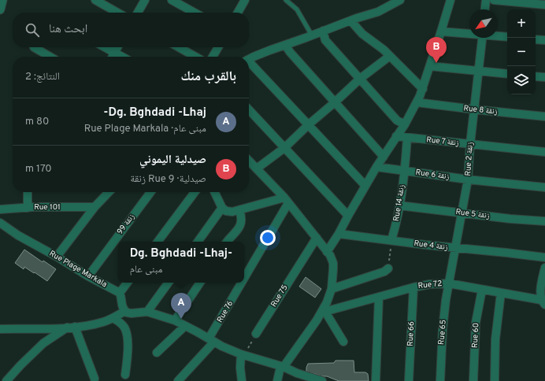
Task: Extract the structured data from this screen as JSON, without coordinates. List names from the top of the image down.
{
  "streets": {
    "street": [
      "Rue 8 زنقة",
      "Rue 7 زنقة",
      "Rue 2 زنقة",
      "Rue 6 زنقة",
      "Rue 14 زنقة",
      "Rue 101",
      "Rue 5 زنقة",
      "زنقة 99",
      "Rue 4 زنقة",
      "Rue Plage Markala",
      "Rue 72",
      "Rue 75",
      "Rue 76",
      "Rue 65",
      "Rue 66",
      "Rue 60"
    ]
  },
  "crossings": [
    ["Rue 8 زنقة", "Rue 2 زنقة"],
    ["Rue 7 زنقة", "Rue 2 زنقة"],
    ["Rue 7 زنقة", "Rue 14 زنقة"],
    ["Rue 2 زنقة", "Rue 6 زنقة"],
    ["Rue 2 زنقة", "Rue 5 زنقة"],
    ["Rue 2 زنقة", "Rue 4 زنقة"],
    ["Rue 2 زنقة", "Rue 72"],
    ["Rue 2 زنقة", "Rue 65"],
    ["Rue 6 زنقة", "Rue 14 زنقة"],
    ["Rue 14 زنقة", "Rue 5 زنقة"],
    ["Rue 14 زنقة", "Rue 4 زنقة"],
    ["زنقة 99", "Rue Plage Markala"],
    ["Rue 72", "Rue 65"],
    ["Rue 72", "Rue 66"],
    ["Rue 72", "Rue 60"]
  ],
  "north": "bottom left",
  "page": {
    "map_buttons": ["+", "−"],
    "search": "ابحث هنا",
    "pins": ["B", "A"],
    "heading": ["بالقرب منك", "النتائج: 2"],
    "list": [
      {
        "mark": "A",
        "name": "Dg. Bghdadi -Lhaj-",
        "note": "مبنى عام · Rue Plage Markala",
        "value": "80 m"
      },
      {
        "mark": "B",
        "name": "صيدلية اليموني",
        "note": "صيدلية · Rue 9 زنقة",
        "value": "170 m"
      }
    ],
    "popup": ["Dg. Bghdadi -Lhaj-", "مبنى عام"]
  }
}
